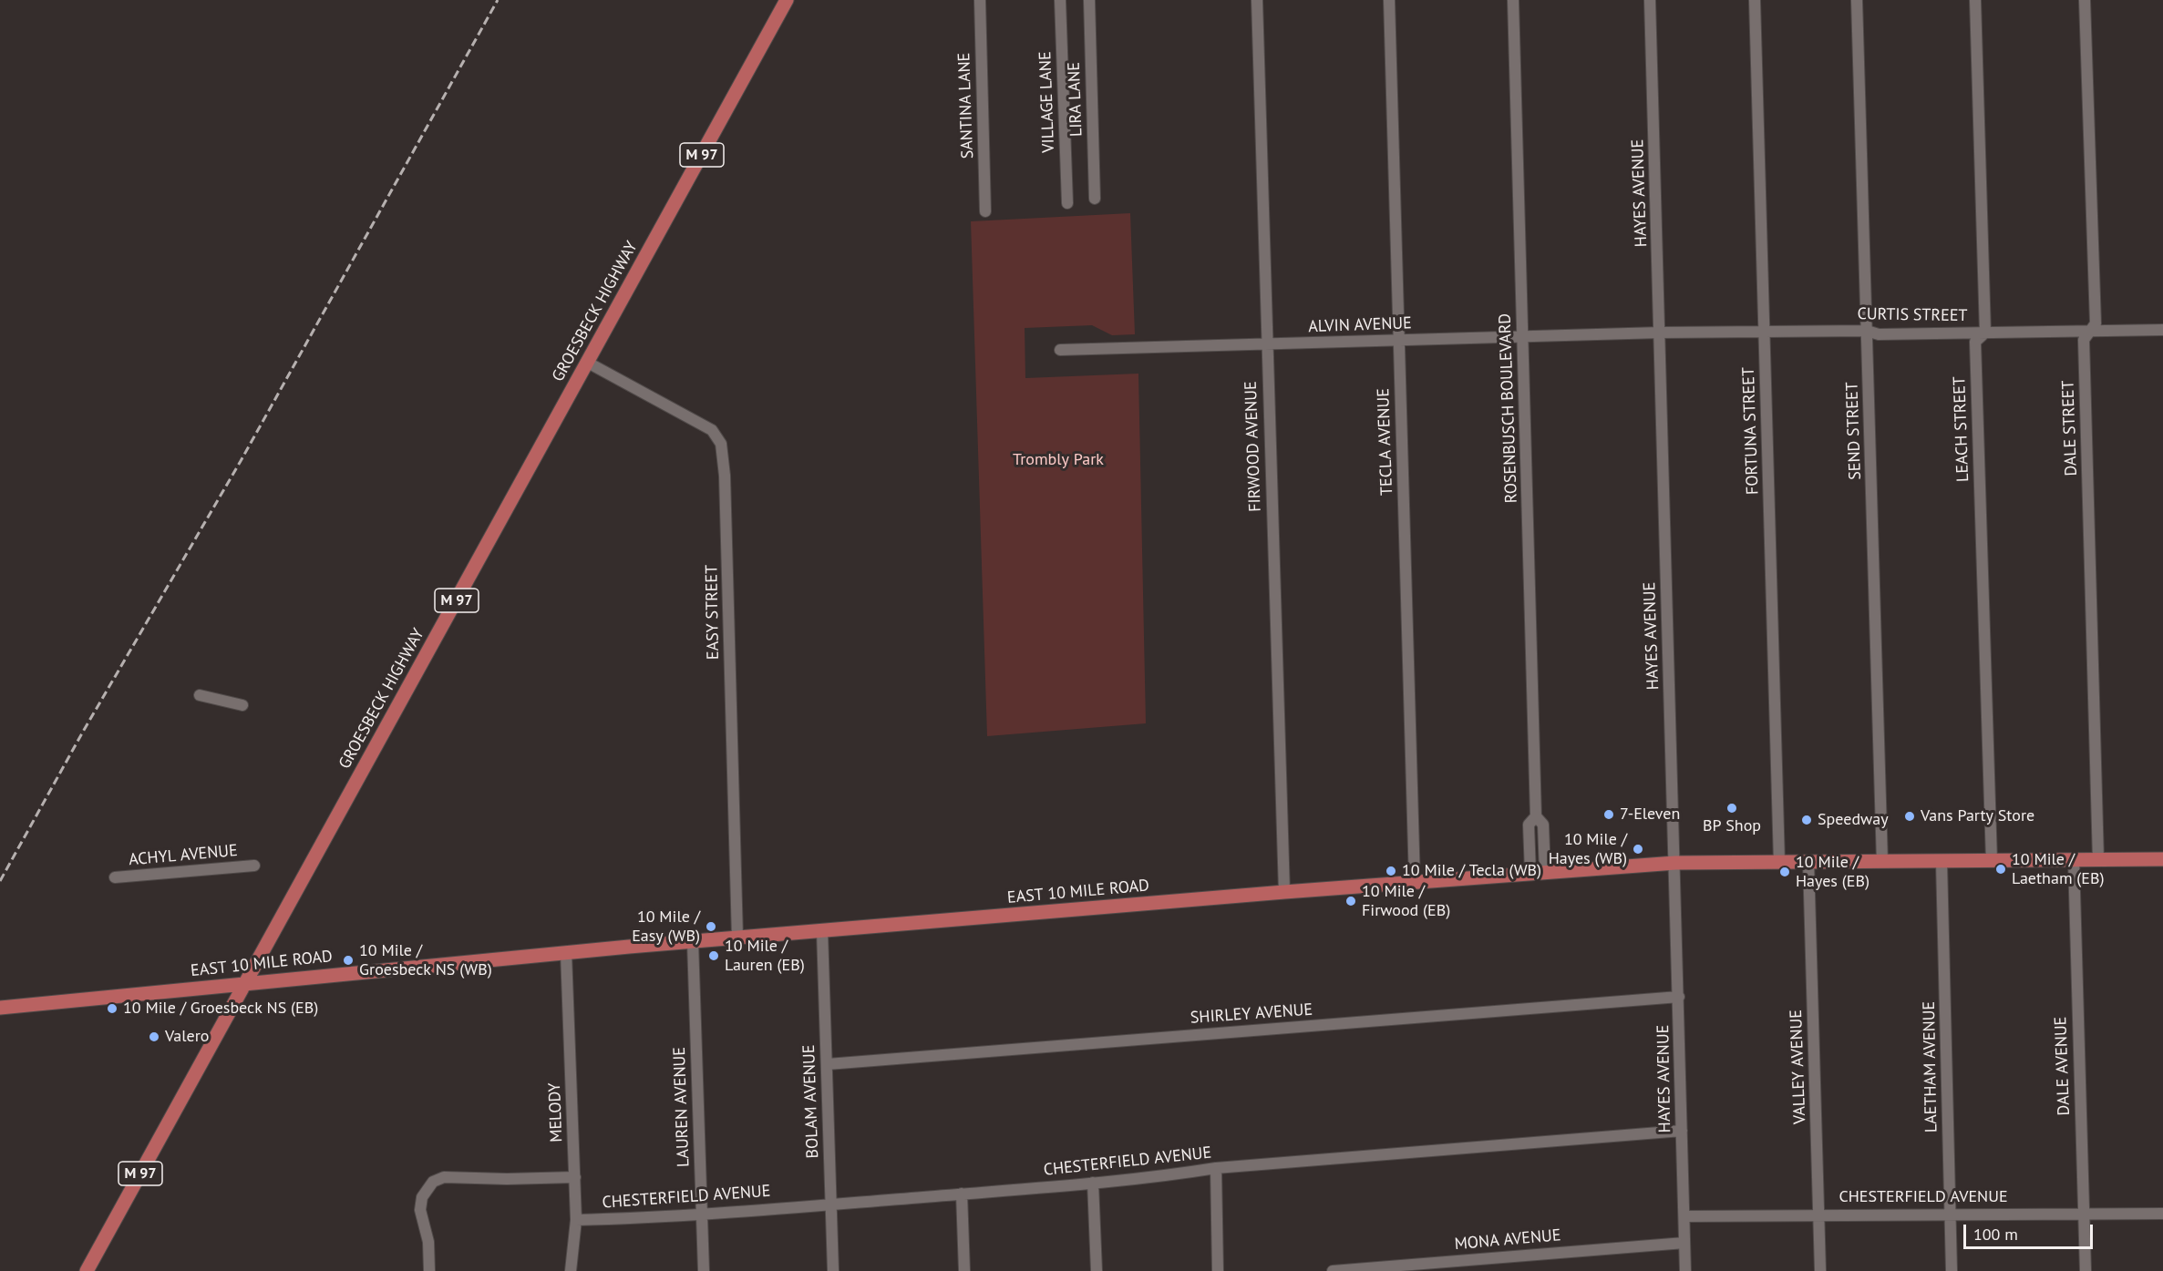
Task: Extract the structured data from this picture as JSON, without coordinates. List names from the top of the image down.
{
  "streets": {
    "main road": ["M 97", "GROESBECK HIGHWAY", "EAST 10 MILE ROAD"],
    "street": [
      "LIRA LANE",
      "VILLAGE LANE",
      "SANTINA LANE",
      "HAYES AVENUE",
      "CURTIS STREET",
      "ALVIN AVENUE",
      "ROSENBUSCH BOULEVARD",
      "DALE STREET",
      "LEACH STREET",
      "FORTUNA STREET",
      "SEND STREET",
      "TECLA AVENUE",
      "FIRWOOD AVENUE",
      "EASY STREET",
      "ACHYL AVENUE",
      "SHIRLEY AVENUE",
      "DALE AVENUE",
      "VALLEY AVENUE",
      "LAETHAM AVENUE",
      "BOLAM AVENUE",
      "LAUREN AVENUE",
      "MELODY",
      "CHESTERFIELD AVENUE",
      "MONA AVENUE"
    ]
  },
  "crossings": [
    ["HAYES AVENUE", "CURTIS STREET"],
    ["HAYES AVENUE", "ALVIN AVENUE"],
    ["HAYES AVENUE", "EAST 10 MILE ROAD"],
    ["HAYES AVENUE", "SHIRLEY AVENUE"],
    ["HAYES AVENUE", "CHESTERFIELD AVENUE"],
    ["HAYES AVENUE", "MONA AVENUE"],
    ["GROESBECK HIGHWAY", "EASY STREET"],
    ["GROESBECK HIGHWAY", "EAST 10 MILE ROAD"],
    ["CURTIS STREET", "ALVIN AVENUE"],
    ["CURTIS STREET", "DALE STREET"],
    ["CURTIS STREET", "LEACH STREET"],
    ["CURTIS STREET", "FORTUNA STREET"],
    ["CURTIS STREET", "SEND STREET"],
    ["ALVIN AVENUE", "ROSENBUSCH BOULEVARD"],
    ["ALVIN AVENUE", "TECLA AVENUE"],
    ["ALVIN AVENUE", "FIRWOOD AVENUE"],
    ["ROSENBUSCH BOULEVARD", "EAST 10 MILE ROAD"],
    ["DALE STREET", "EAST 10 MILE ROAD"],
    ["LEACH STREET", "EAST 10 MILE ROAD"],
    ["FORTUNA STREET", "EAST 10 MILE ROAD"],
    ["SEND STREET", "EAST 10 MILE ROAD"],
    ["TECLA AVENUE", "EAST 10 MILE ROAD"],
    ["FIRWOOD AVENUE", "EAST 10 MILE ROAD"],
    ["EASY STREET", "EAST 10 MILE ROAD"],
    ["EAST 10 MILE ROAD", "DALE AVENUE"],
    ["EAST 10 MILE ROAD", "VALLEY AVENUE"],
    ["EAST 10 MILE ROAD", "LAETHAM AVENUE"],
    ["EAST 10 MILE ROAD", "BOLAM AVENUE"],
    ["EAST 10 MILE ROAD", "LAUREN AVENUE"],
    ["EAST 10 MILE ROAD", "MELODY"],
    ["SHIRLEY AVENUE", "BOLAM AVENUE"],
    ["DALE AVENUE", "CHESTERFIELD AVENUE"],
    ["VALLEY AVENUE", "CHESTERFIELD AVENUE"],
    ["LAETHAM AVENUE", "CHESTERFIELD AVENUE"],
    ["BOLAM AVENUE", "CHESTERFIELD AVENUE"],
    ["LAUREN AVENUE", "CHESTERFIELD AVENUE"],
    ["MELODY", "CHESTERFIELD AVENUE"]
  ],
  "parks": ["Trombly Park"],
  "places": [
    "BP Shop",
    "7-Eleven",
    "Vans Party Store",
    "Speedway",
    "10 Mile / Hayes (WB)",
    "10 Mile / Laetham (EB)",
    "10 Mile / Tecla (WB)",
    "10 Mile / Hayes (EB)",
    "10 Mile / Firwood (EB)",
    "10 Mile / Easy (WB)",
    "10 Mile / Lauren (EB)",
    "10 Mile / Groesbeck NS (WB)",
    "10 Mile / Groesbeck NS (EB)",
    "Valero"
  ],
  "scale_bar": "100 m"
}
